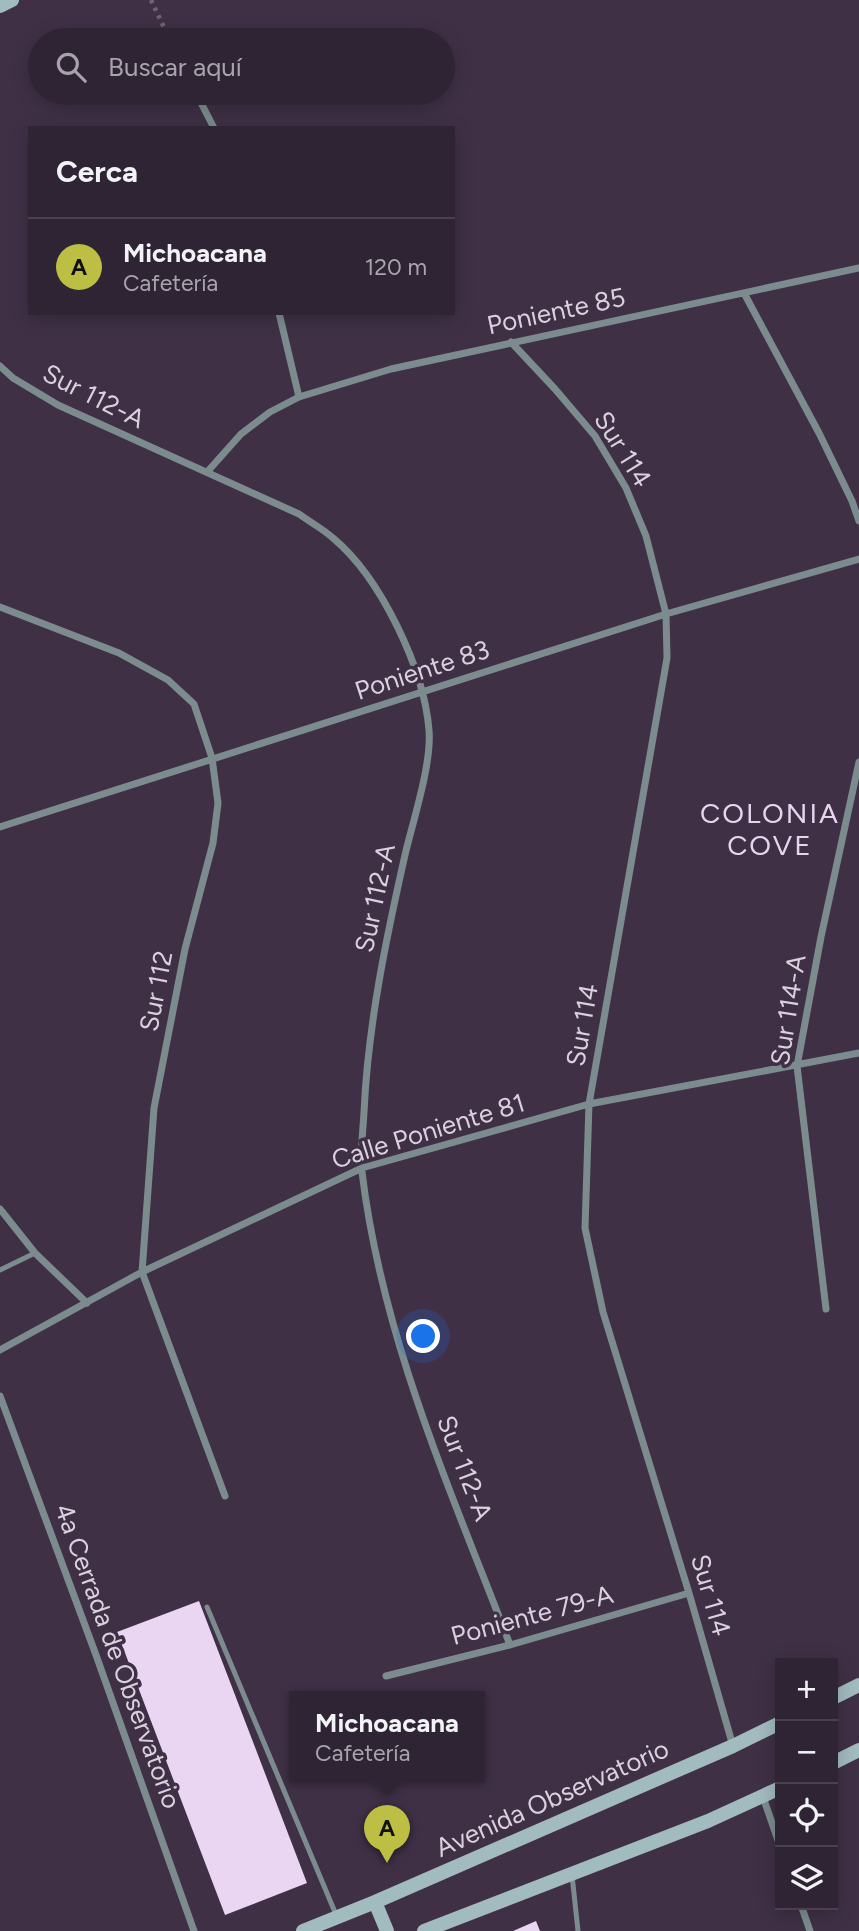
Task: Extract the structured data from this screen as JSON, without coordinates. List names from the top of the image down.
{
  "streets": {
    "main road": ["Avenida Observatorio"],
    "street": [
      "Poniente 85",
      "Sur 112-A",
      "Sur 114",
      "Poniente 83",
      "Sur 112",
      "Sur 114-A",
      "Calle Poniente 81",
      "Poniente 79-A",
      "4a Cerrada de Observatorio"
    ]
  },
  "crossings": [
    ["Poniente 85", "Sur 112-A"],
    ["Poniente 85", "Sur 114"],
    ["Sur 112-A", "Poniente 83"],
    ["Sur 112-A", "Calle Poniente 81"],
    ["Sur 112-A", "Poniente 79-A"],
    ["Sur 114", "Poniente 83"],
    ["Sur 114", "Calle Poniente 81"],
    ["Sur 114", "Poniente 79-A"],
    ["Sur 114", "Avenida Observatorio"],
    ["Poniente 83", "Sur 112"],
    ["Sur 112", "Calle Poniente 81"],
    ["Sur 114-A", "Calle Poniente 81"]
  ],
  "districts": ["COLONIA COVE"],
  "page": {
    "search": "Buscar aquí",
    "heading": "Cerca",
    "list": [
      {
        "mark": "A",
        "name": "Michoacana",
        "note": "Cafetería",
        "value": "120 m"
      }
    ],
    "map_buttons": ["+", "−"],
    "popup": ["Michoacana", "Cafetería"],
    "pins": "A"
  }
}
